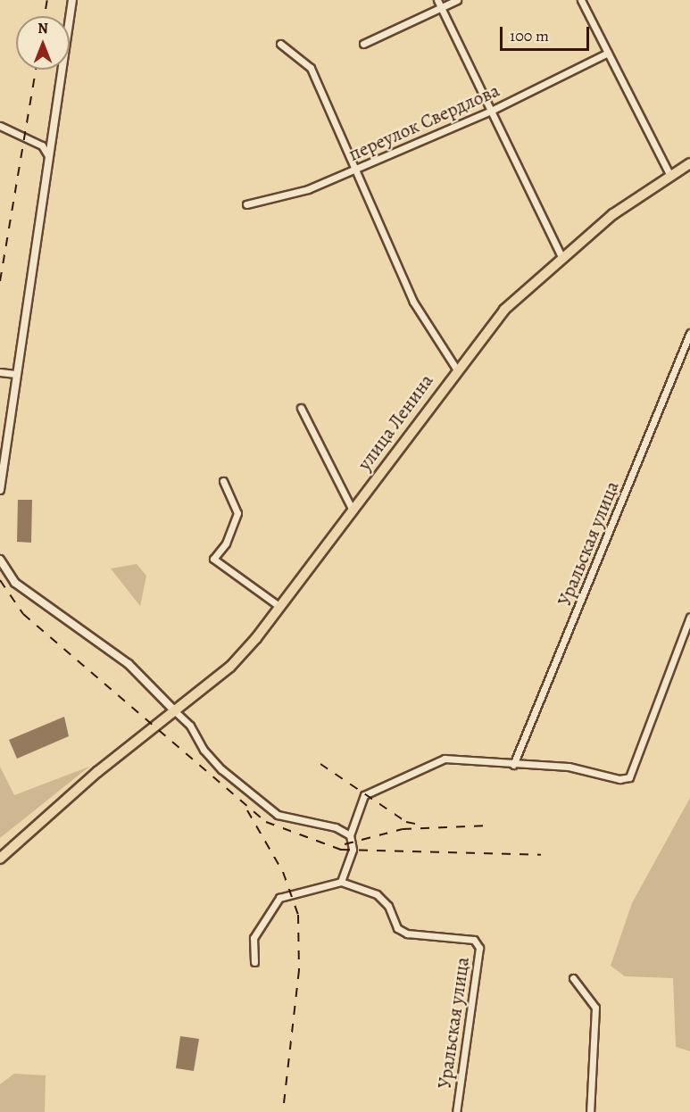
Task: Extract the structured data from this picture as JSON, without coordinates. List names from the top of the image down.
{
  "streets": {
    "main road": ["улица Ленина"],
    "street": ["переулок Свердлова", "Уральская улица"]
  },
  "scale_bar": "100 m",
  "north": "top"
}
